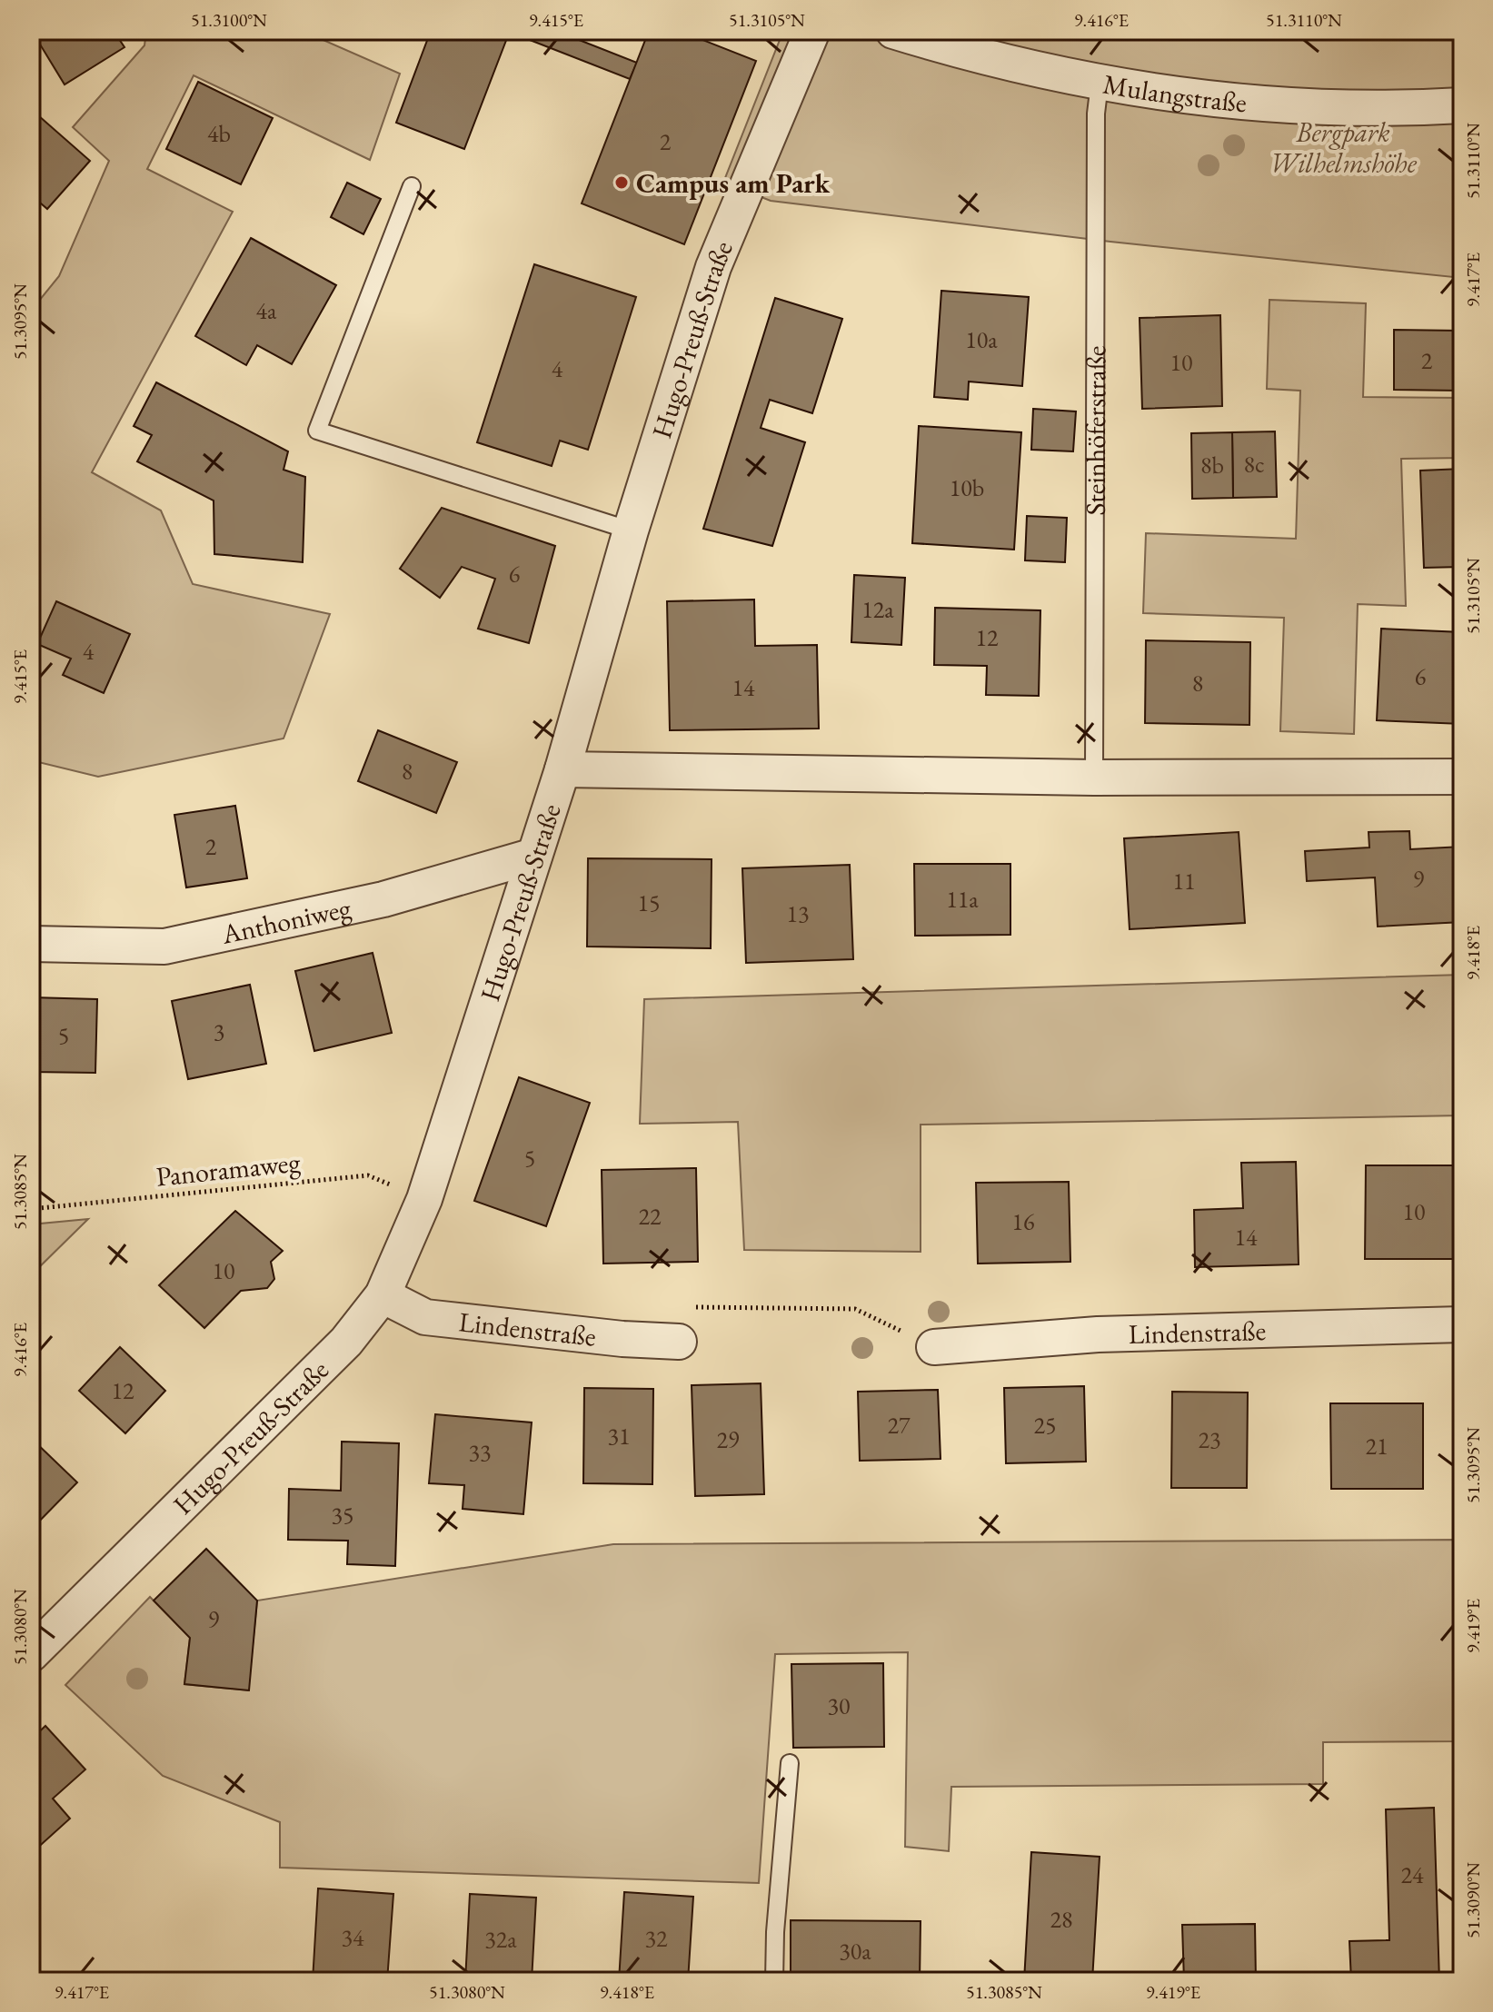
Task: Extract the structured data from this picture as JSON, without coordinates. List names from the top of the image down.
{
  "streets": {
    "street": [
      "Mulangstraße",
      "Hugo-Preuß-Straße",
      "Anthoniweg",
      "Lindenstraße"
    ],
    "lane": ["Steinhöferstraße"],
    "path": ["Panoramaweg"]
  },
  "crossings": [
    ["Mulangstraße", "Steinhöferstraße"],
    ["Hugo-Preuß-Straße", "Anthoniweg"],
    ["Hugo-Preuß-Straße", "Panoramaweg"],
    ["Hugo-Preuß-Straße", "Lindenstraße"]
  ],
  "parks": ["Bergpark Wilhelmshöhe"],
  "places": ["Campus am Park"],
  "house_numbers": [
    "4b",
    "2",
    "4a",
    "10a",
    "2",
    "10",
    "4",
    "8c",
    "8b",
    "10b",
    "6",
    "12a",
    "12",
    "4",
    "6",
    "8",
    "14",
    "8",
    "2",
    "9",
    "11",
    "11a",
    "15",
    "13",
    "3",
    "5",
    "5",
    "10",
    "22",
    "16",
    "14",
    "10",
    "12",
    "27",
    "25",
    "31",
    "29",
    "23",
    "21",
    "33",
    "35",
    "9",
    "30",
    "24",
    "28",
    "34",
    "32",
    "32a",
    "30a"
  ],
  "coordinates": [
    "51.3100°N",
    "9.415°E",
    "51.3105°N",
    "9.416°E",
    "51.3110°N",
    "9.417°E",
    "51.3095°N",
    "9.418°E",
    "51.3085°N",
    "9.419°E",
    "51.3080°N",
    "51.3090°N"
  ]
}
